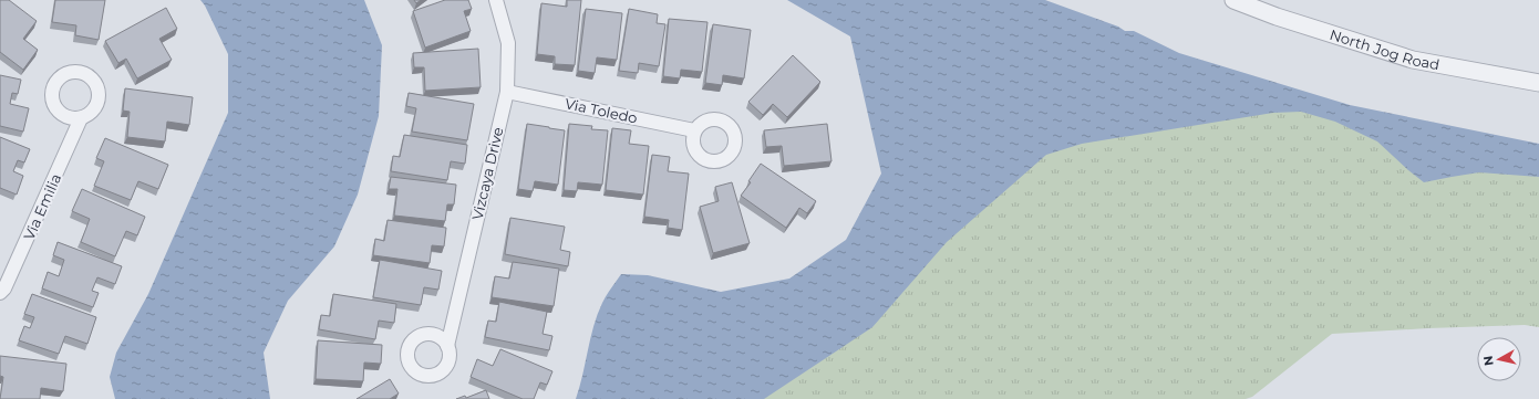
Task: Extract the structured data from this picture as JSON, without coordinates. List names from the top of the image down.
{
  "streets": {
    "street": [
      "North Jog Road",
      "Via Toledo",
      "Vizcaya Drive",
      "Via Emilia"
    ]
  },
  "crossings": [
    ["Via Toledo", "Vizcaya Drive"]
  ],
  "north": "left"
}
